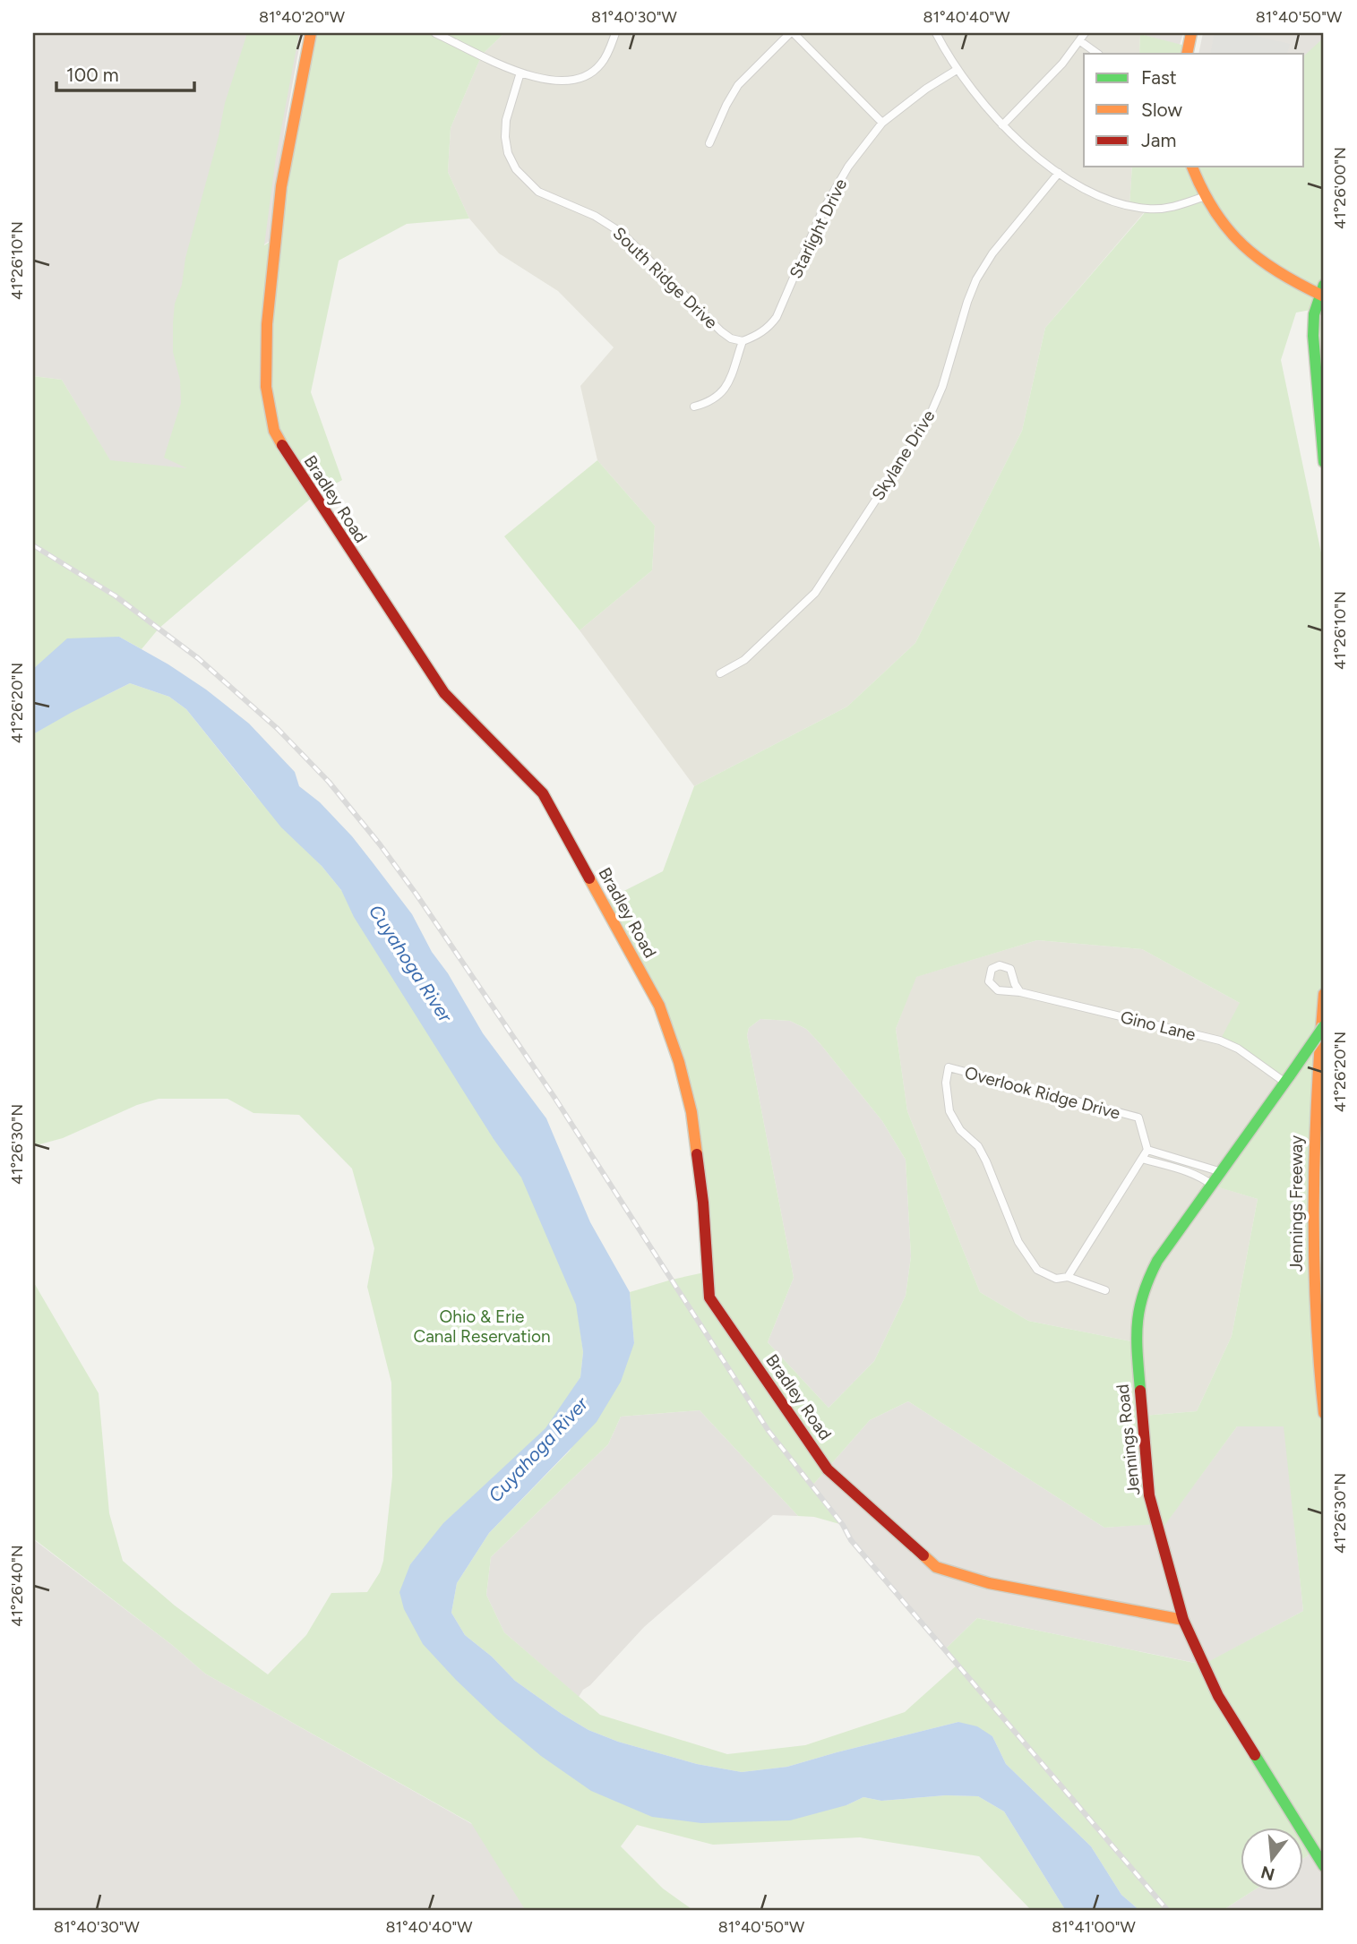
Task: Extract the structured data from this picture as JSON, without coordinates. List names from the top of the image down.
{
  "streets": {
    "main road": ["Bradley Road", "Jennings Freeway", "Jennings Road"],
    "street": [
      "Starlight Drive",
      "South Ridge Drive",
      "Skylane Drive",
      "Gino Lane",
      "Overlook Ridge Drive"
    ]
  },
  "crossings": [
    ["Starlight Drive", "South Ridge Drive"],
    ["Bradley Road", "Jennings Road"],
    ["Gino Lane", "Jennings Road"]
  ],
  "water": ["Cuyahoga River"],
  "parks": ["Ohio & Erie Canal Reservation"],
  "legend": ["Fast", "Slow", "Jam"],
  "scale_bar": "100 m",
  "north": "bottom",
  "coordinates": [
    "81°40'20\"W",
    "81°40'30\"W",
    "81°40'40\"W",
    "81°40'50\"W",
    "41°26'00\"N",
    "41°26'10\"N",
    "41°26'20\"N",
    "41°26'30\"N",
    "41°26'40\"N",
    "81°41'00\"W"
  ]
}
